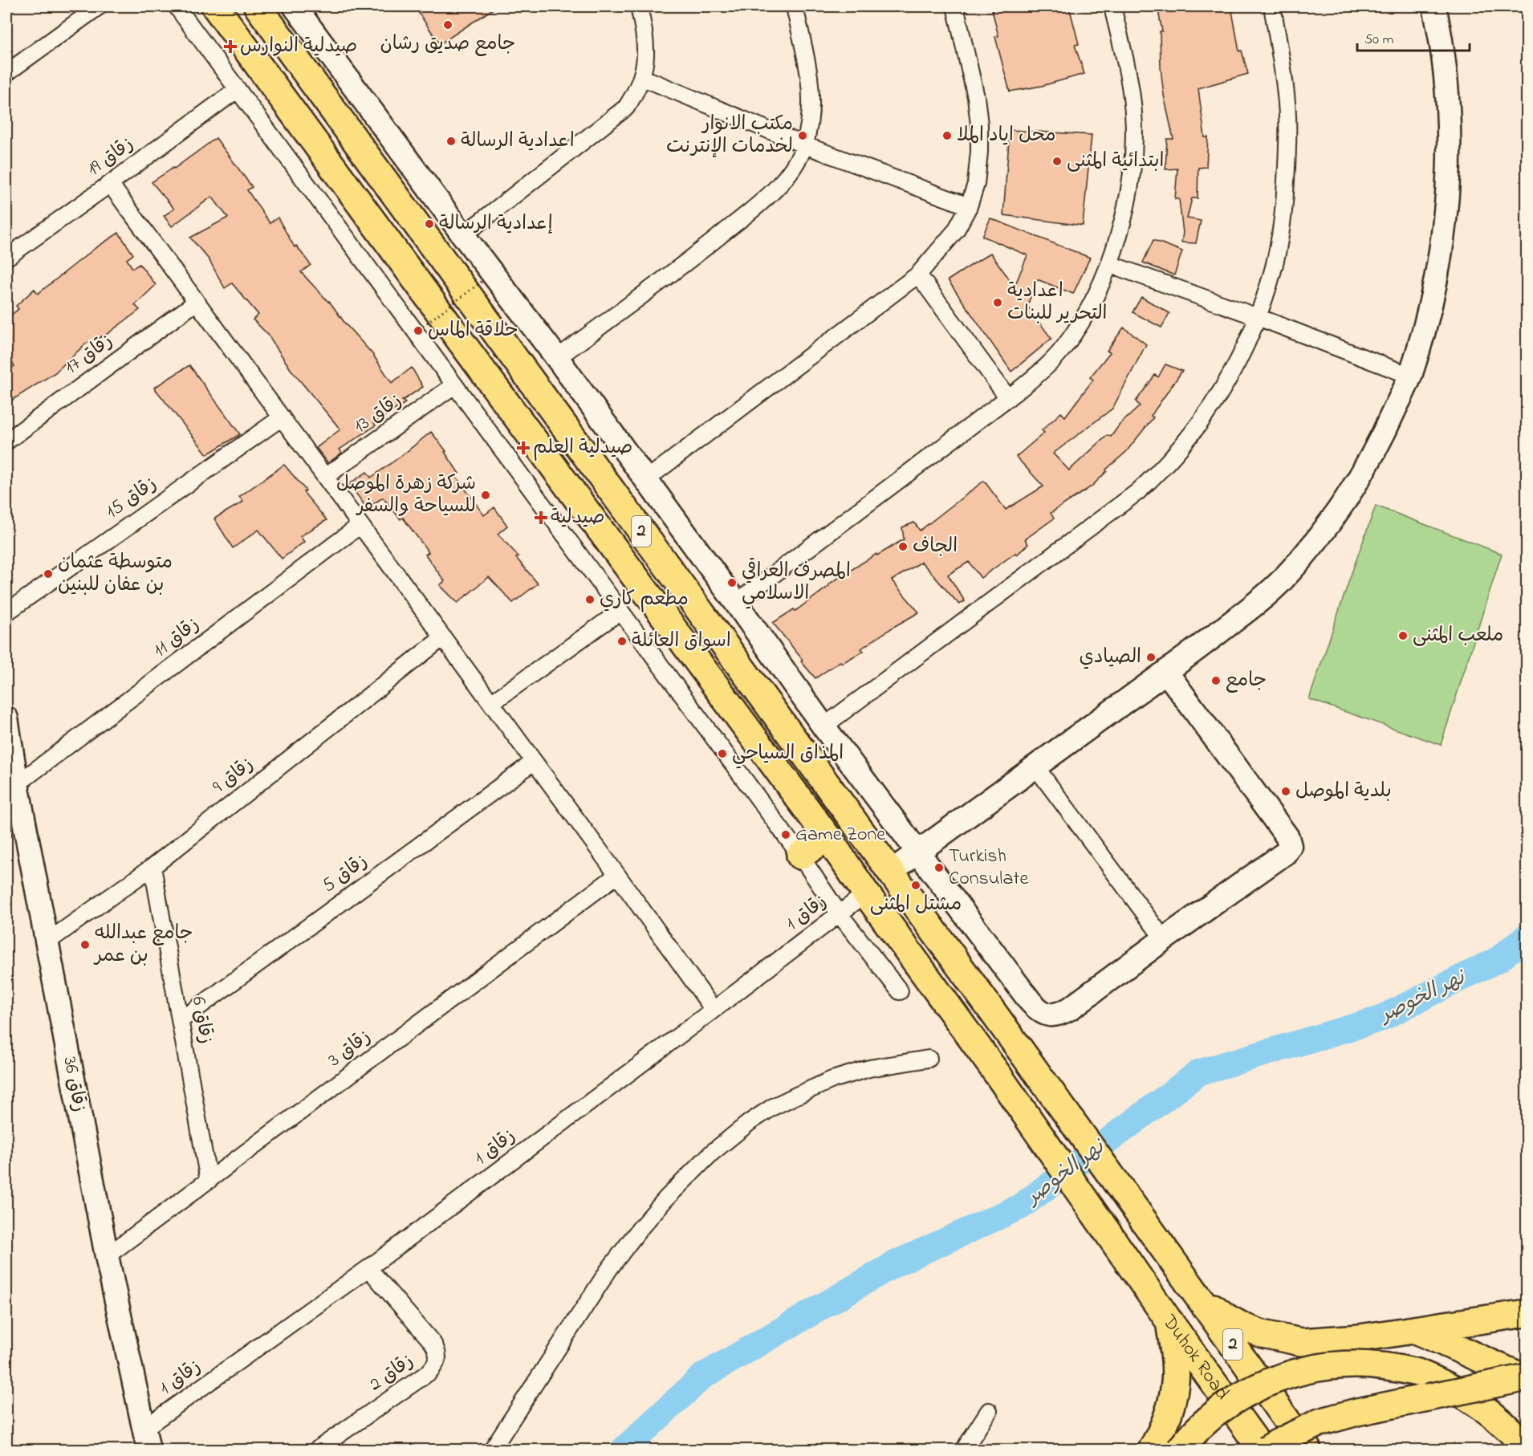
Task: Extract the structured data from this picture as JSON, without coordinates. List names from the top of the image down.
{
  "streets": {
    "highway": ["2", "Duhok Road"],
    "street": [
      "زقاق 19",
      "زقاق 17",
      "زقاق 13",
      "زقاق 15",
      "زقاق 11",
      "زقاق 9",
      "زقاق 5",
      "زقاق 1",
      "زقاق 6",
      "زقاق 3",
      "زقاق 36",
      "زقاق 2"
    ]
  },
  "crossings": [
    ["2", "زقاق 1"],
    ["2", "Duhok Road"],
    ["زقاق 11", "زقاق 36"],
    ["زقاق 9", "زقاق 6"],
    ["زقاق 9", "زقاق 36"],
    ["زقاق 5", "زقاق 6"],
    ["زقاق 1", "زقاق 36"],
    ["زقاق 1", "Duhok Road"],
    ["زقاق 1", "زقاق 2"],
    ["زقاق 6", "زقاق 3"],
    ["زقاق 3", "زقاق 36"]
  ],
  "water": ["نهر الخوصر"],
  "places": {
    "other": [
      "جامع صديق رشان",
      "مكتب الانوار لخدمات الإنترنت",
      "محل اياد الملا",
      "اعدادية الرسالة",
      "ابتدائية المثنى",
      "إعدادية الرسالة",
      "اعدادية التحرير للبنات",
      "حلاقة الماس",
      "شركة زهرة الموصل للسياحة والسفر",
      "الجاف",
      "متوسطة عثمان بن عفان للبنين",
      "المصرف العراقي الاسلامي",
      "مطعم كاري",
      "ملعب المثنى",
      "اسواق العائلة",
      "الصيادي",
      "جامع",
      "المذاق السياحي",
      "بلدية الموصل",
      "Game Zone",
      "Turkish Consulate",
      "مشتل المثنى",
      "جامع عبدالله بن عمر"
    ],
    "health": ["صيدلية النوارس", "صيدلية العلم", "صيدلية"]
  },
  "scale_bar": "50 m"
}
